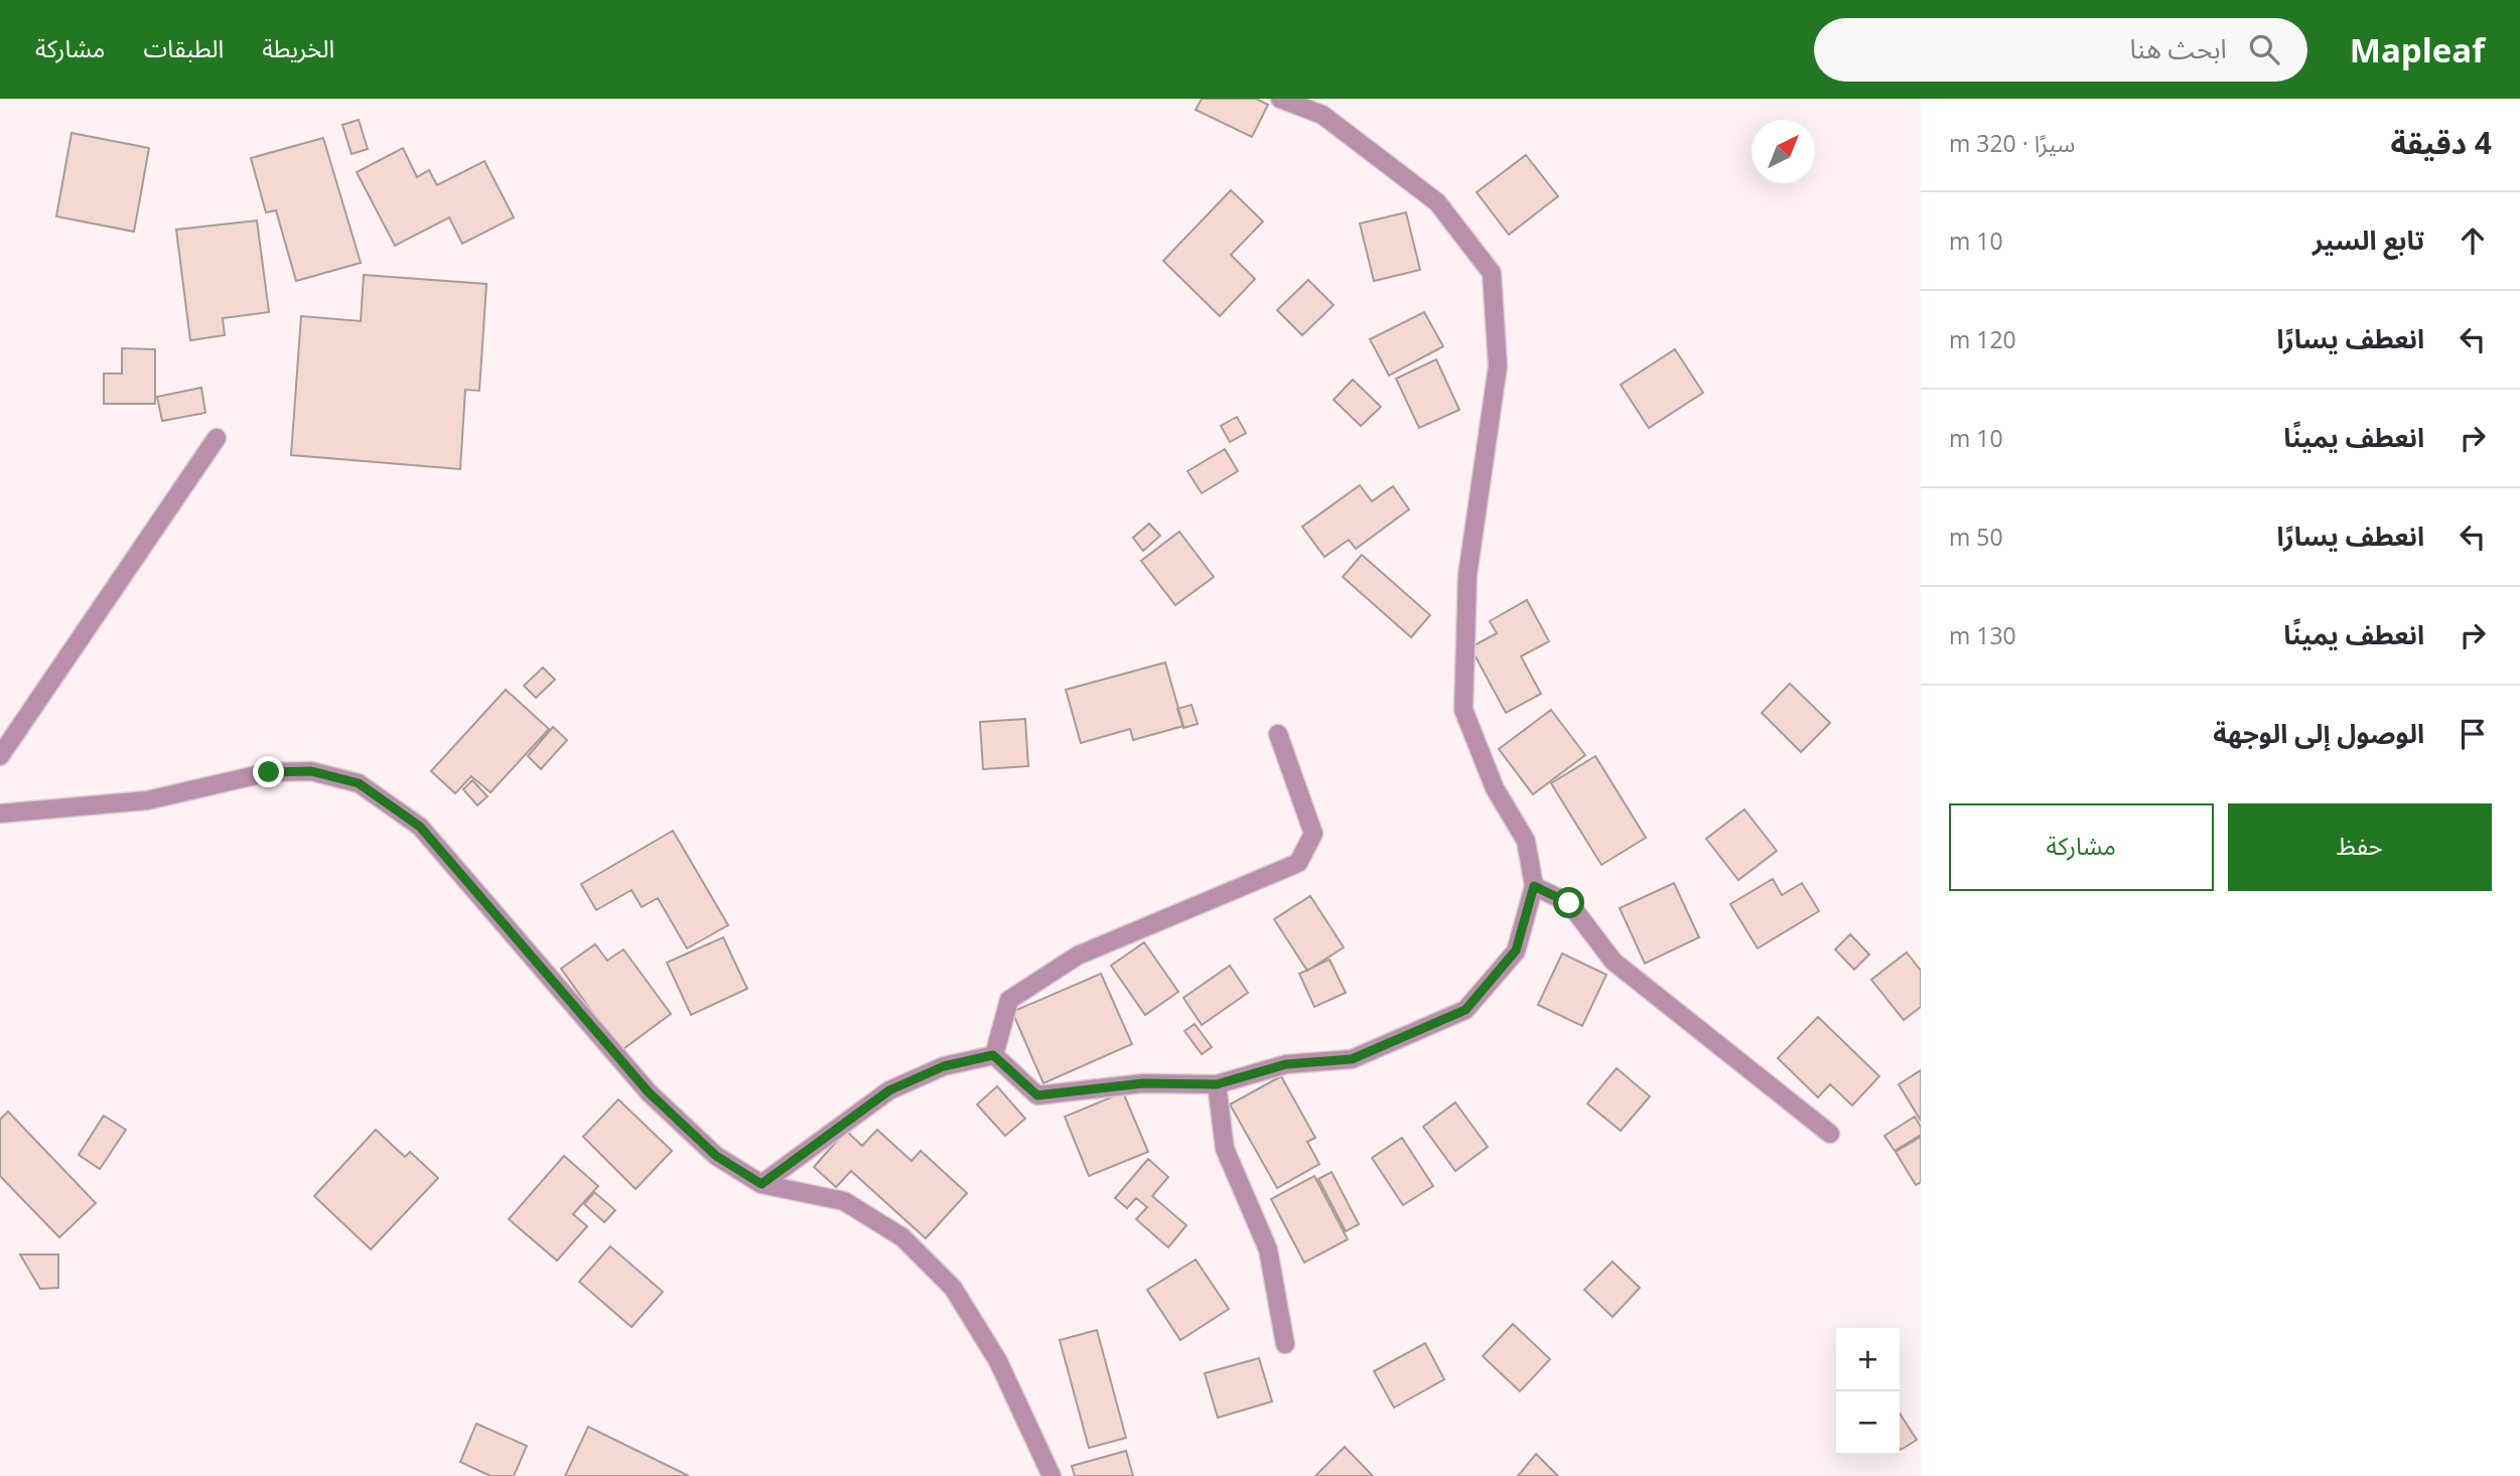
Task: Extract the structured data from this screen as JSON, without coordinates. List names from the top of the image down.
{
  "north": "top right",
  "page": {
    "header": "Mapleaf",
    "search": "ابحث هنا",
    "nav": ["الخريطة", "الطبقات", "مشاركة"],
    "heading": ["4 دقيقة", "سيرًا · 320 m"],
    "list": [
      ["تابع السير", "10 m"],
      ["انعطف يسارًا", "120 m"],
      ["انعطف يمينًا", "10 m"],
      ["انعطف يسارًا", "50 m"],
      ["انعطف يمينًا", "130 m"],
      "الوصول إلى الوجهة"
    ],
    "buttons": ["حفظ", "مشاركة"],
    "map_buttons": ["+", "−"]
  }
}
